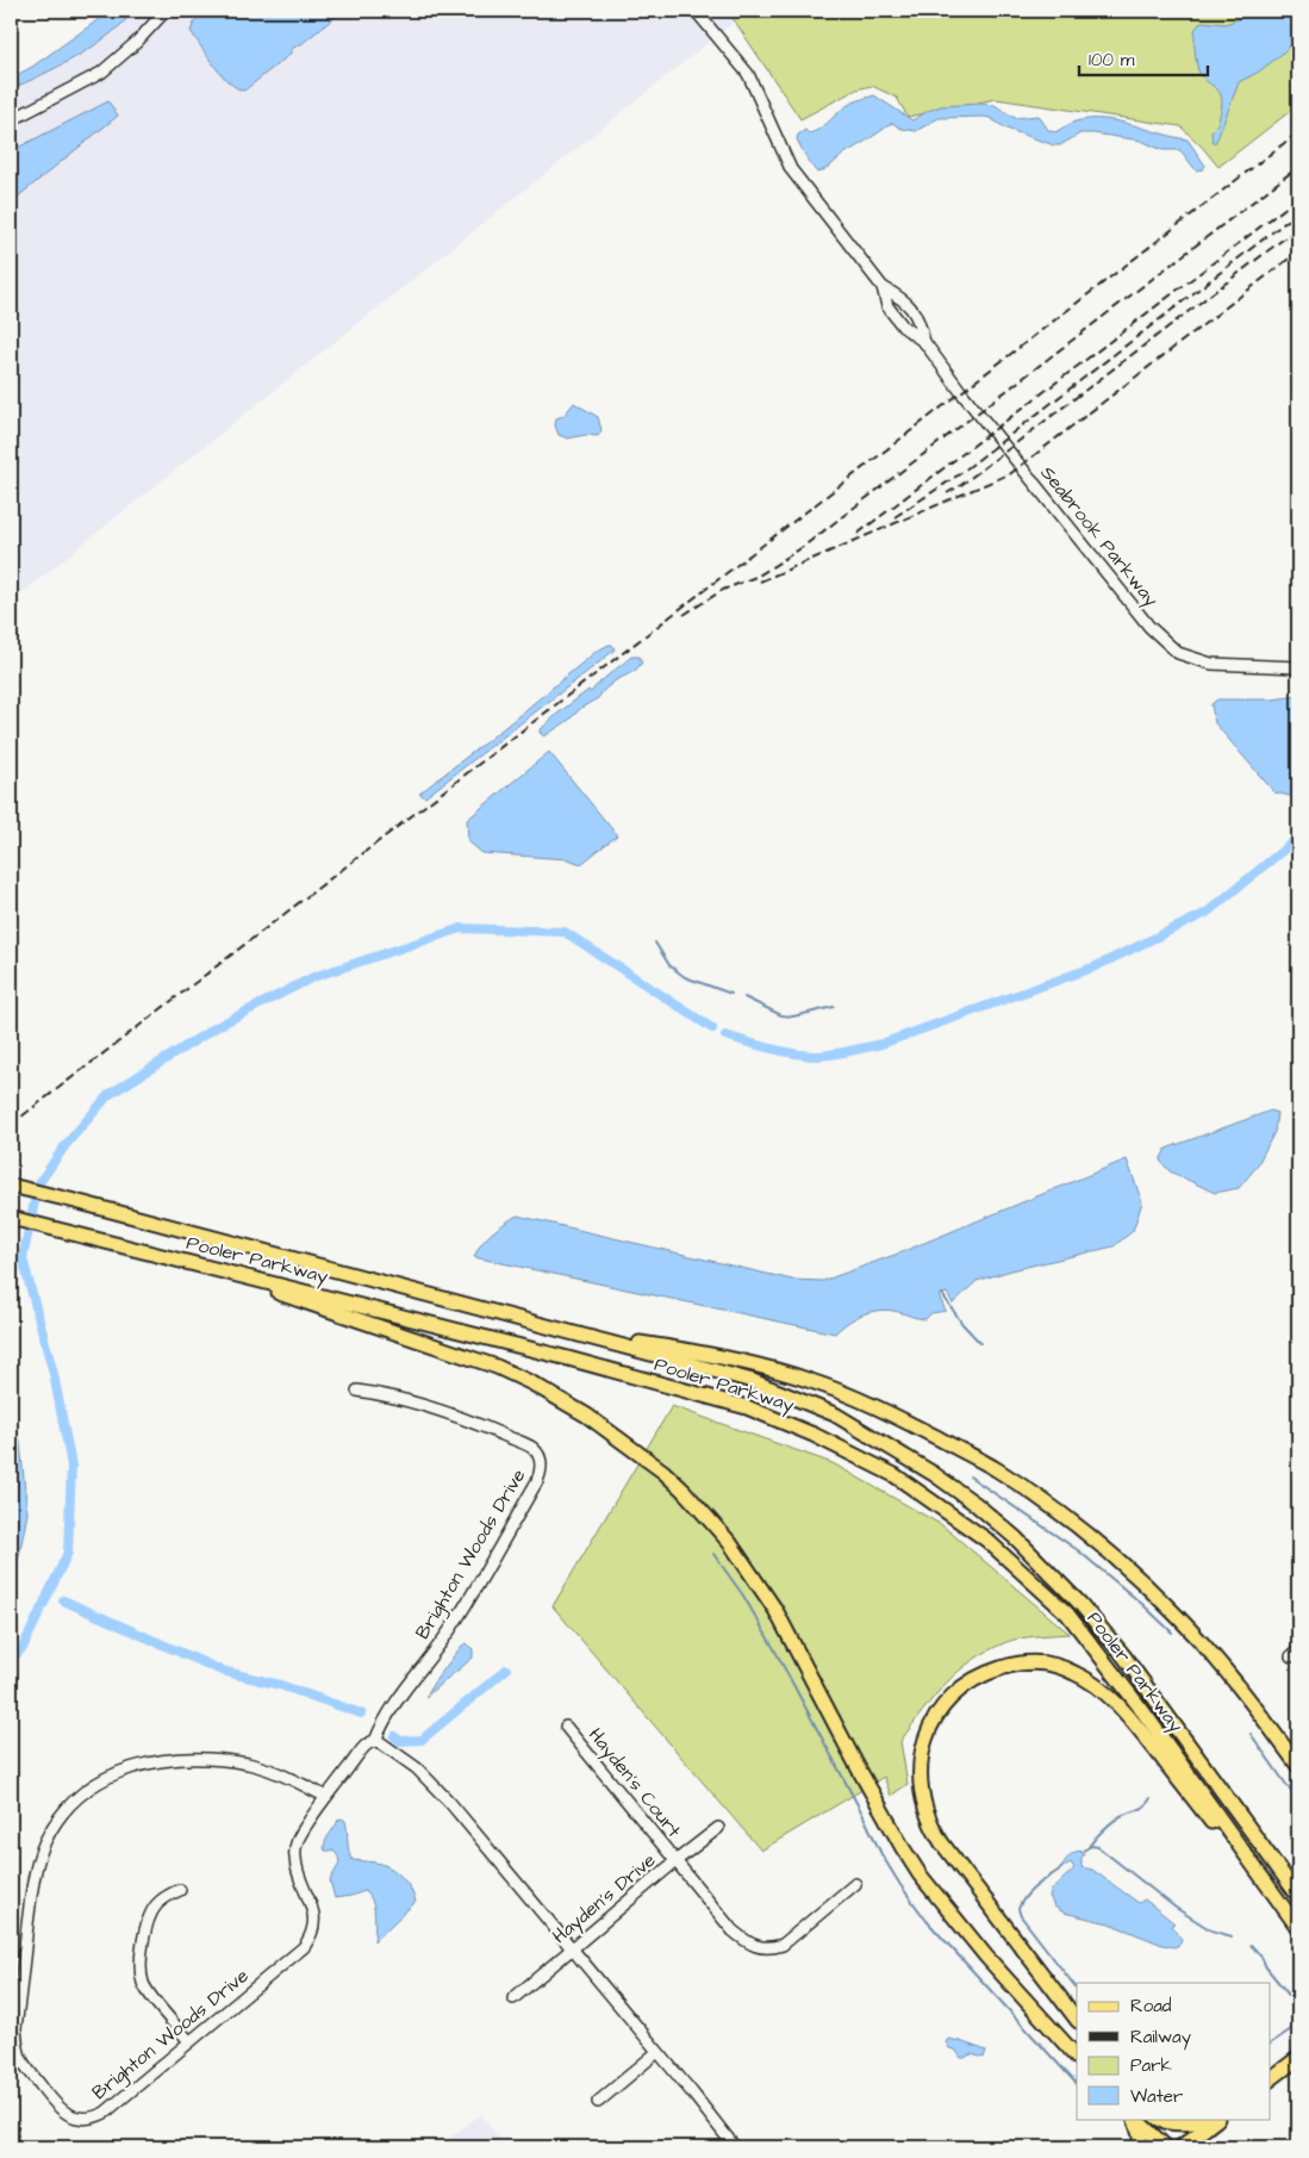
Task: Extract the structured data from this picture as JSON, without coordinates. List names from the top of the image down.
{
  "streets": {
    "main road": ["Pooler Parkway"],
    "street": [
      "Seabrook Parkway",
      "Brighton Woods Drive",
      "Hayden's Court",
      "Hayden's Drive"
    ]
  },
  "crossings": [
    ["Hayden's Court", "Hayden's Drive"]
  ],
  "legend": [
    "Road",
    "Railway",
    "Park",
    "Water"
  ],
  "scale_bar": "100 m"
}
